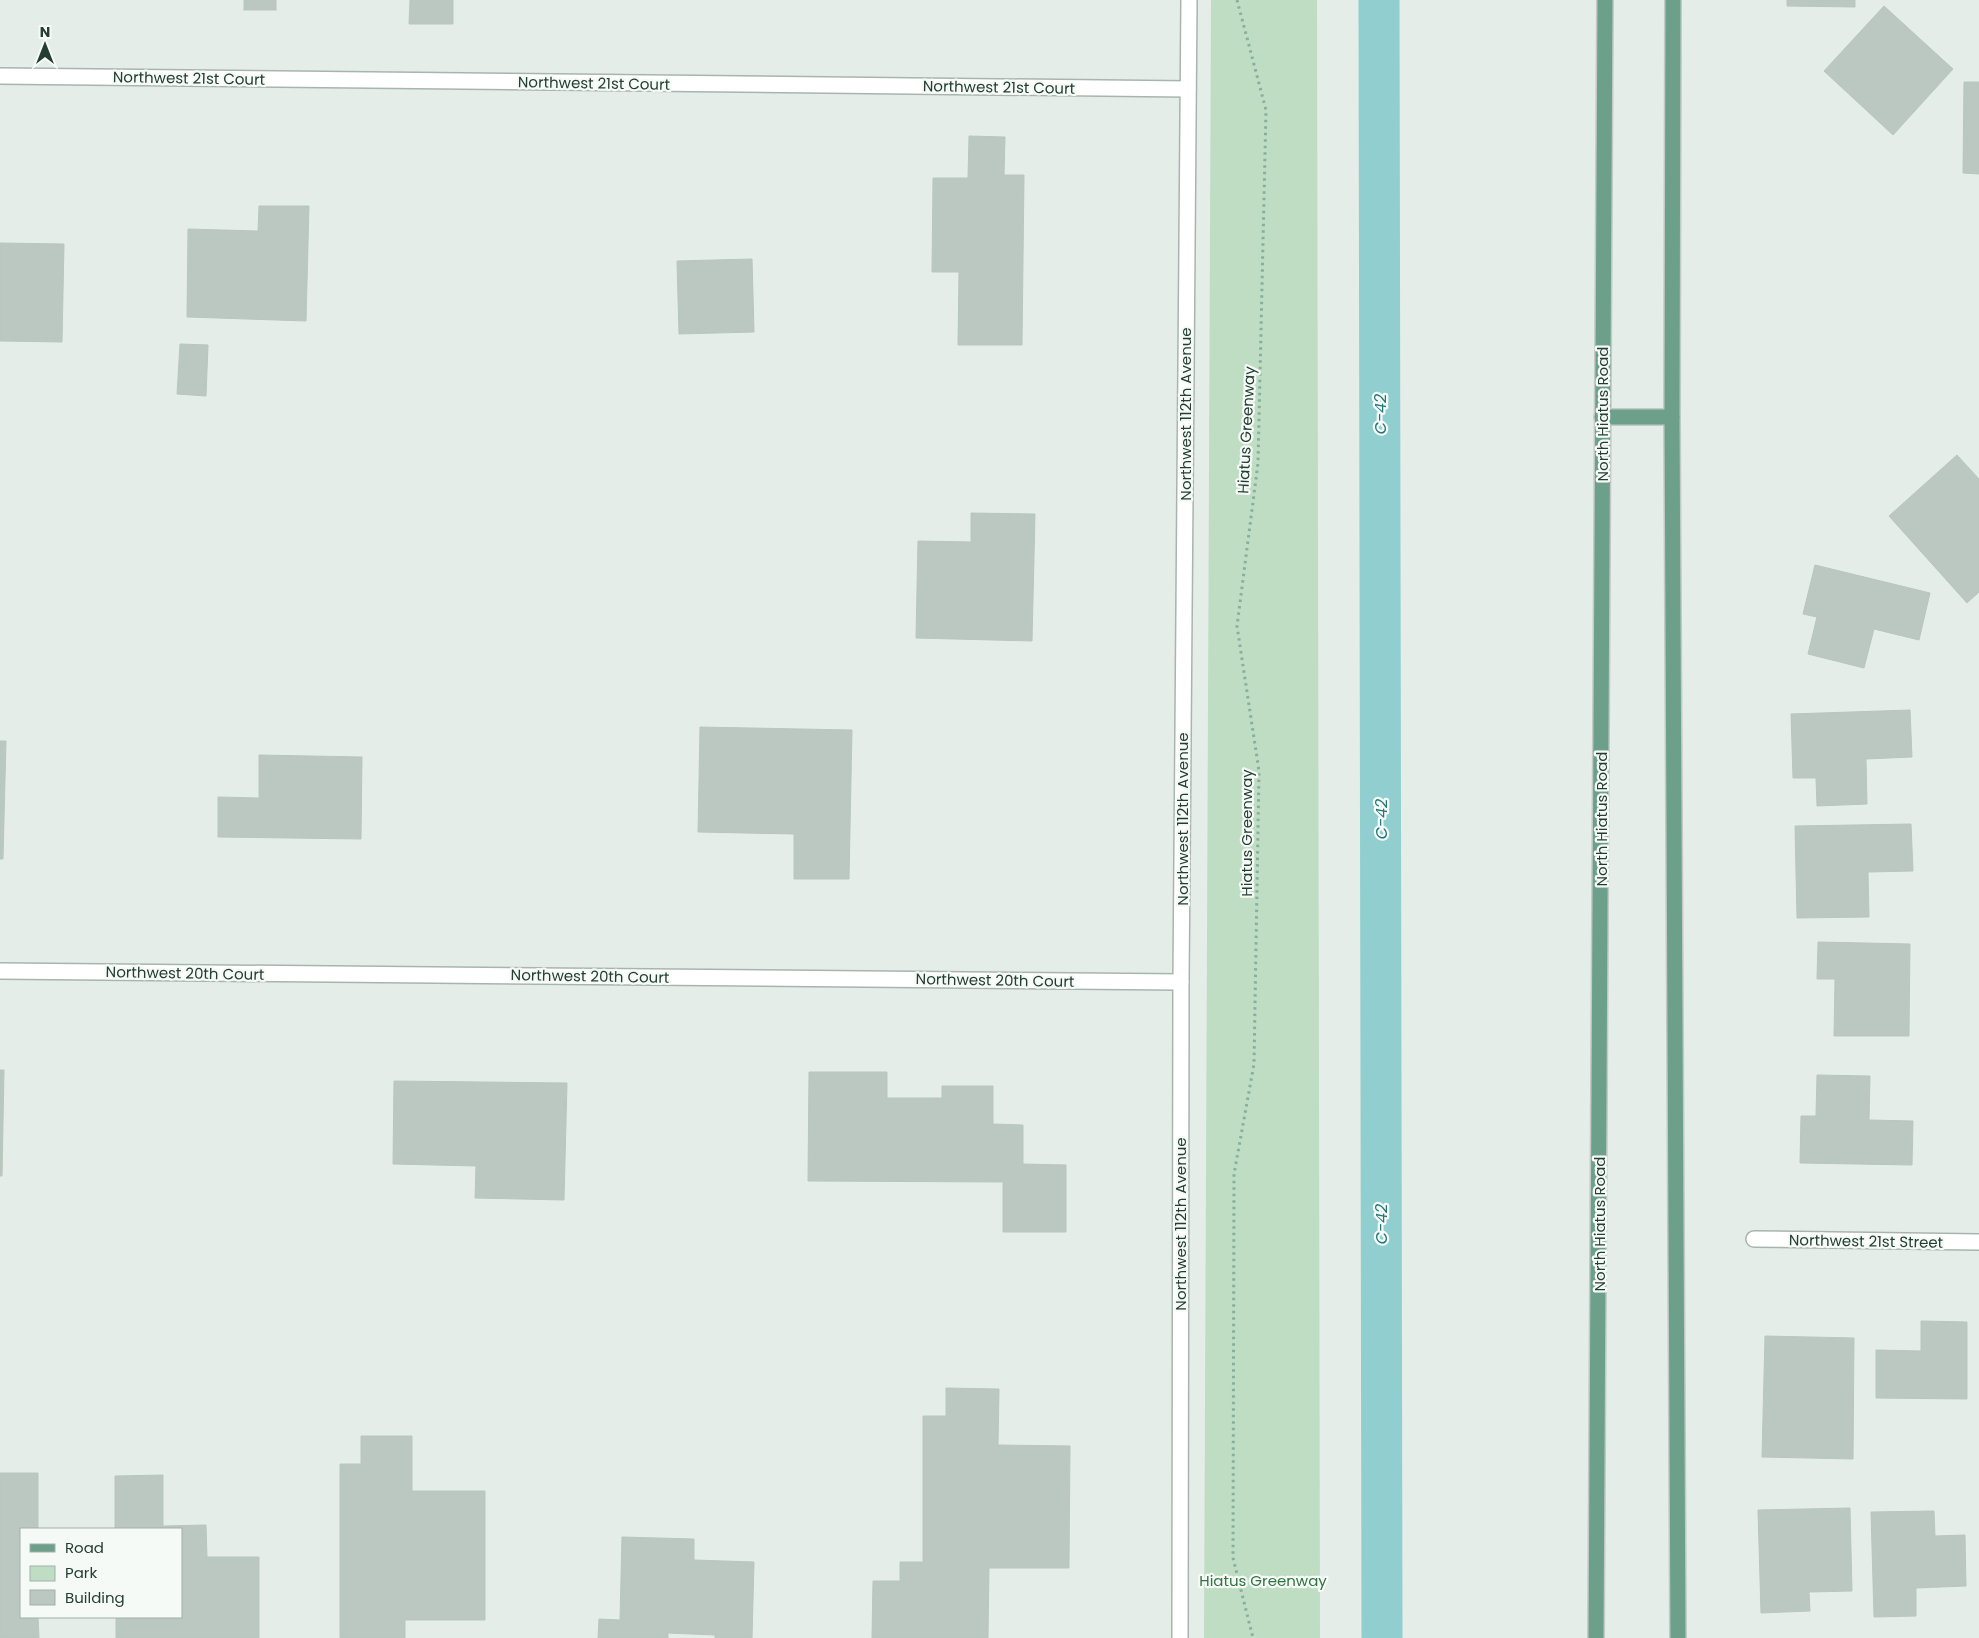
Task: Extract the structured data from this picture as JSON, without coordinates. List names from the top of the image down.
{
  "streets": {
    "main road": ["North Hiatus Road"],
    "street": [
      "Northwest 21st Court",
      "Northwest 112th Avenue",
      "Northwest 20th Court",
      "Northwest 21st Street"
    ],
    "path": ["Hiatus Greenway"]
  },
  "crossings": [
    ["Northwest 21st Court", "Northwest 112th Avenue"],
    ["Northwest 112th Avenue", "Northwest 20th Court"]
  ],
  "water": ["C-42"],
  "parks": ["Hiatus Greenway"],
  "legend": ["Road", "Park", "Building"],
  "north": "top"
}
